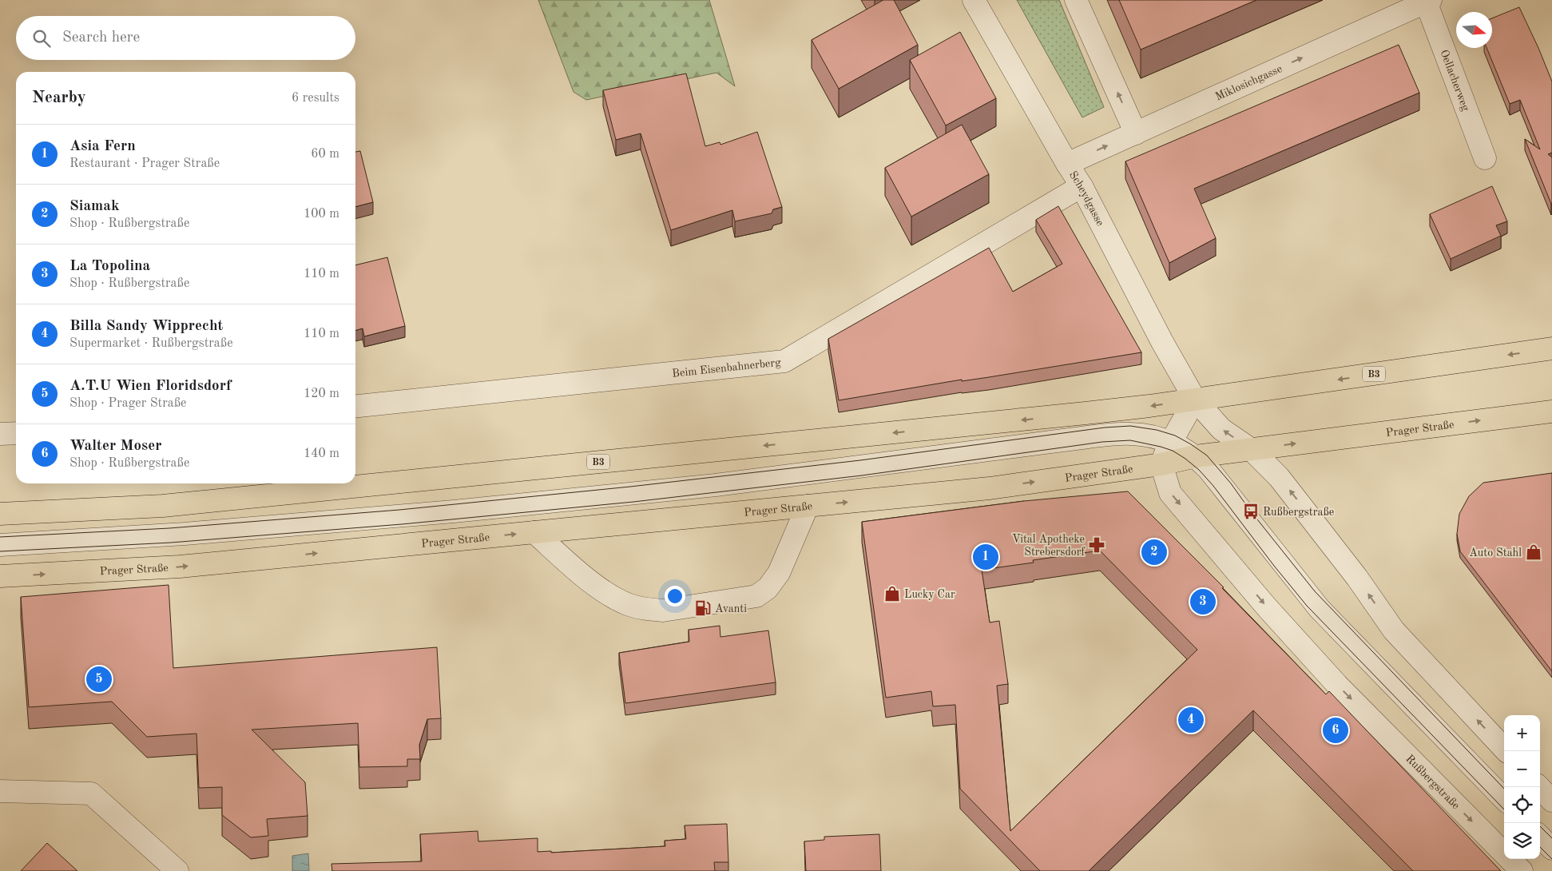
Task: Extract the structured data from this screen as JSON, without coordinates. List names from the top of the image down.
{
  "streets": {
    "main road": ["B3", "Prager Straße"],
    "street": [
      "Oellacherweg",
      "Miklosichgasse",
      "Scheydgasse",
      "Beim Eisenbahnerberg",
      "Rußbergstraße"
    ]
  },
  "crossings": [
    ["Oellacherweg", "Miklosichgasse"],
    ["Miklosichgasse", "Scheydgasse"],
    ["Scheydgasse", "Beim Eisenbahnerberg"],
    ["Scheydgasse", "B3"],
    ["Prager Straße", "Rußbergstraße"]
  ],
  "one_way": ["Miklosichgasse"],
  "places": {
    "bus stop": ["Rußbergstraße"],
    "pharmacy": ["Vital Apotheke Strebersdorf"],
    "shop": ["Auto Stahl", "Lucky Car"],
    "fuel station": ["Avanti"]
  },
  "north": "right",
  "page": {
    "search": "Search here",
    "heading": ["Nearby", "6 results"],
    "list": [
      {
        "mark": "1",
        "name": "Asia Fern",
        "note": "Restaurant · Prager Straße",
        "value": "60 m"
      },
      {
        "mark": "2",
        "name": "Siamak",
        "note": "Shop · Rußbergstraße",
        "value": "100 m"
      },
      {
        "mark": "3",
        "name": "La Topolina",
        "note": "Shop · Rußbergstraße",
        "value": "110 m"
      },
      {
        "mark": "4",
        "name": "Billa Sandy Wipprecht",
        "note": "Supermarket · Rußbergstraße",
        "value": "110 m"
      },
      {
        "mark": "5",
        "name": "A.T.U Wien Floridsdorf",
        "note": "Shop · Prager Straße",
        "value": "120 m"
      },
      {
        "mark": "6",
        "name": "Walter Moser",
        "note": "Shop · Rußbergstraße",
        "value": "140 m"
      }
    ],
    "pins": [
      "2",
      "1",
      "3",
      "5",
      "4",
      "6"
    ],
    "map_buttons": ["+", "−"]
  }
}
